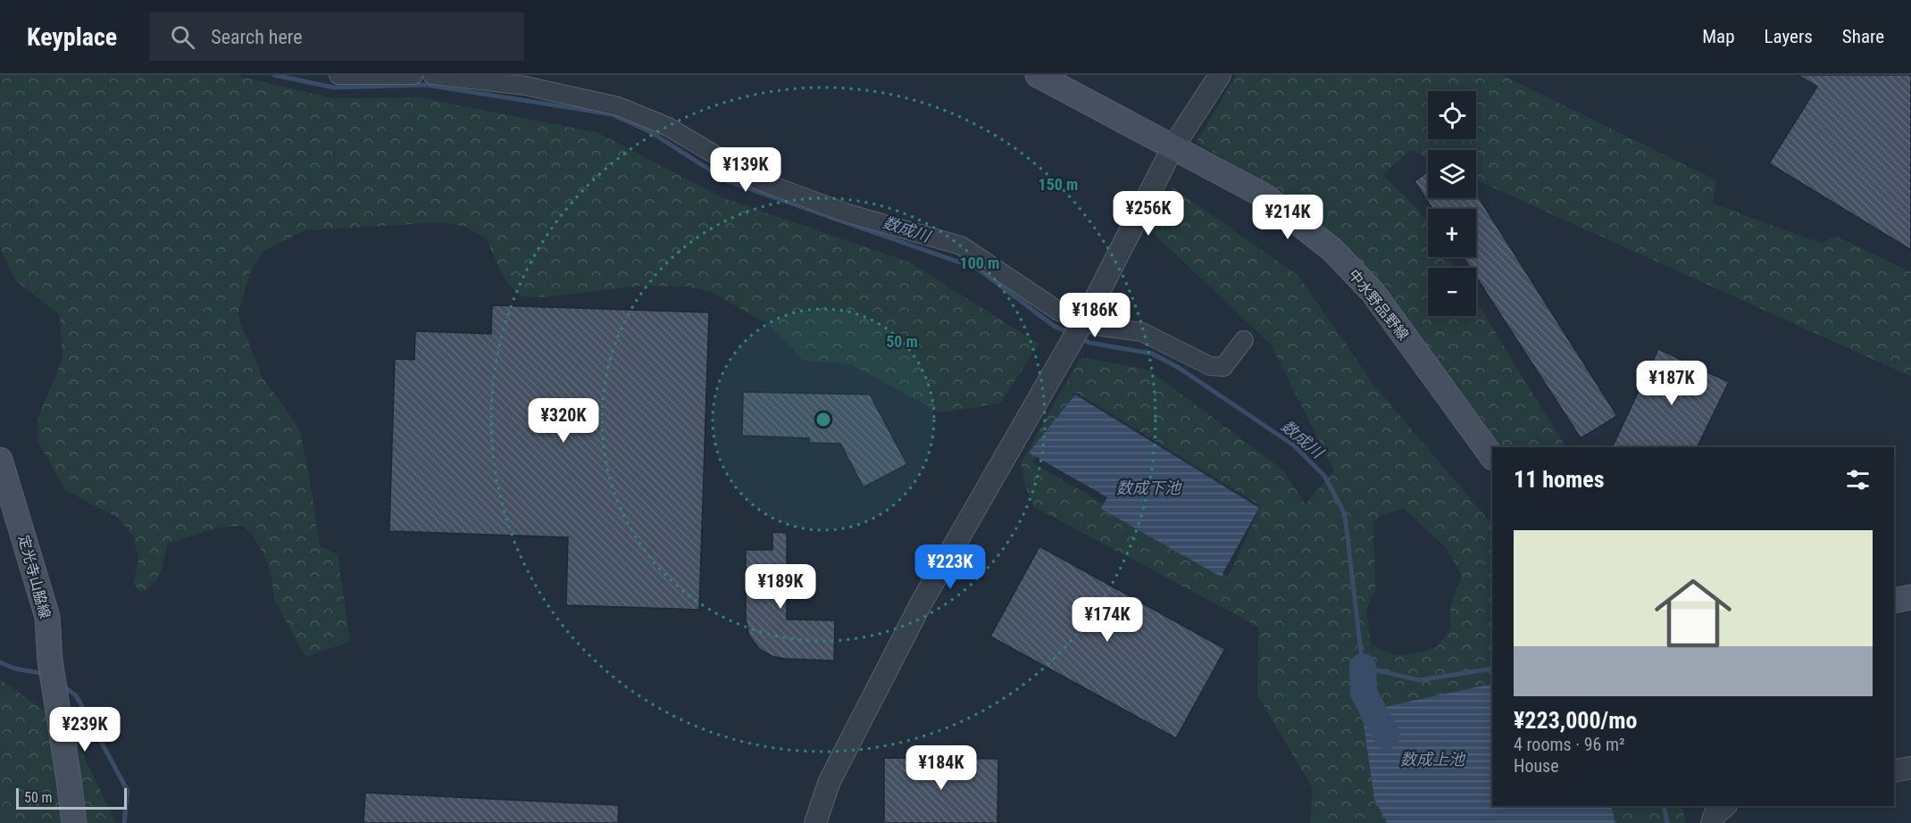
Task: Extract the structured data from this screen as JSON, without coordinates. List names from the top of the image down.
{
  "streets": {
    "main road": ["中水野品野線", "定光寺山脇線"]
  },
  "water": ["数成川", "数成下池", "数成上池"],
  "scale_bar": "50 m",
  "page": {
    "header": "Keyplace",
    "search": "Search here",
    "nav": ["Map", "Layers", "Share"],
    "map_buttons": ["+", "−"],
    "price": [
      "¥139K",
      "¥256K",
      "¥214K",
      "¥186K",
      "¥187K",
      "¥320K",
      "¥223K",
      "¥189K",
      "¥174K",
      "¥239K",
      "¥184K"
    ],
    "heading": "11 homes",
    "list": [
      {
        "name": "¥223,000/mo",
        "note": "4 rooms · 96 m² · House"
      }
    ],
    "scale": "50 m"
  },
  "rings": ["150 m", "100 m", "50 m"]
}
